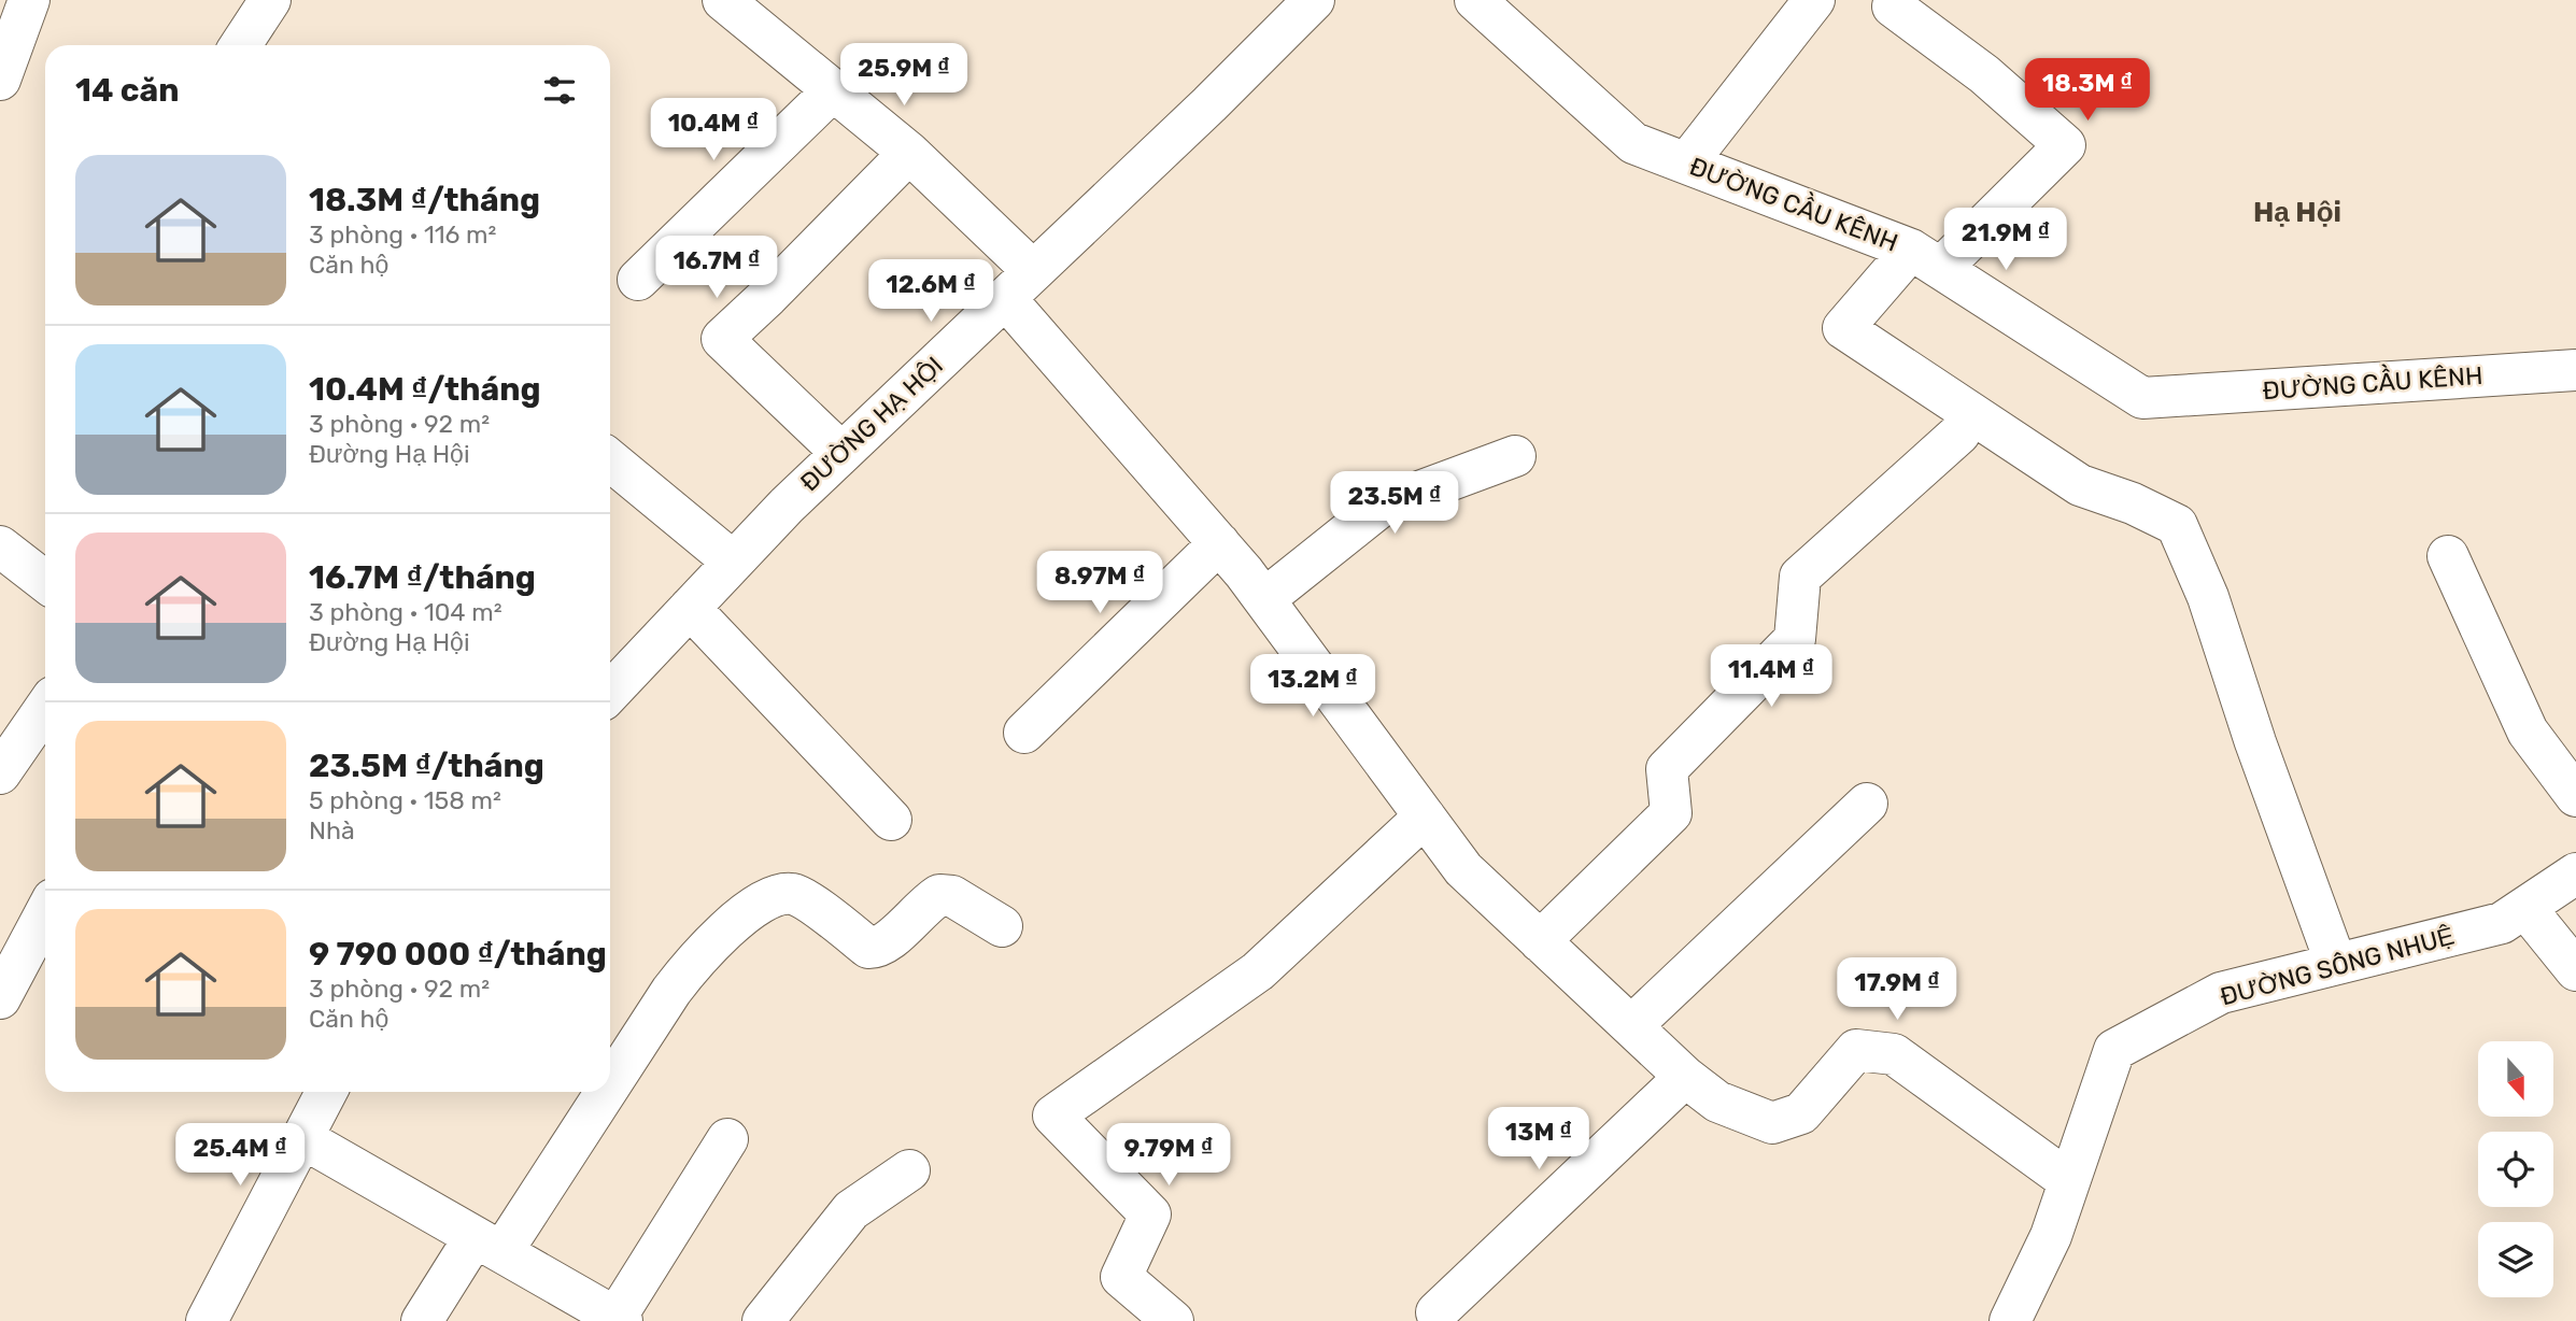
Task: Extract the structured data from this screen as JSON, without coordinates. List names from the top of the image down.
{
  "streets": {
    "street": ["ĐƯỜNG CẦU KÊNH", "ĐƯỜNG HẠ HỘI", "ĐƯỜNG SÔNG NHUỆ"]
  },
  "districts": ["Hạ Hội"],
  "north": "bottom",
  "page": {
    "price": [
      "25.9M ₫",
      "18.3M ₫",
      "10.4M ₫",
      "21.9M ₫",
      "16.7M ₫",
      "12.6M ₫",
      "23.5M ₫",
      "8.97M ₫",
      "11.4M ₫",
      "13.2M ₫",
      "17.9M ₫",
      "13M ₫",
      "25.4M ₫",
      "9.79M ₫"
    ],
    "heading": "14 căn",
    "list": [
      {
        "name": "18.3M ₫/tháng",
        "note": "3 phòng · 116 m² · Căn hộ"
      },
      {
        "name": "10.4M ₫/tháng",
        "note": "3 phòng · 92 m² · Đường Hạ Hội"
      },
      {
        "name": "16.7M ₫/tháng",
        "note": "3 phòng · 104 m² · Đường Hạ Hội"
      },
      {
        "name": "23.5M ₫/tháng",
        "note": "5 phòng · 158 m² · Nhà"
      },
      {
        "name": "9 790 000 ₫/tháng",
        "note": "3 phòng · 92 m² · Căn hộ"
      }
    ]
  }
}
